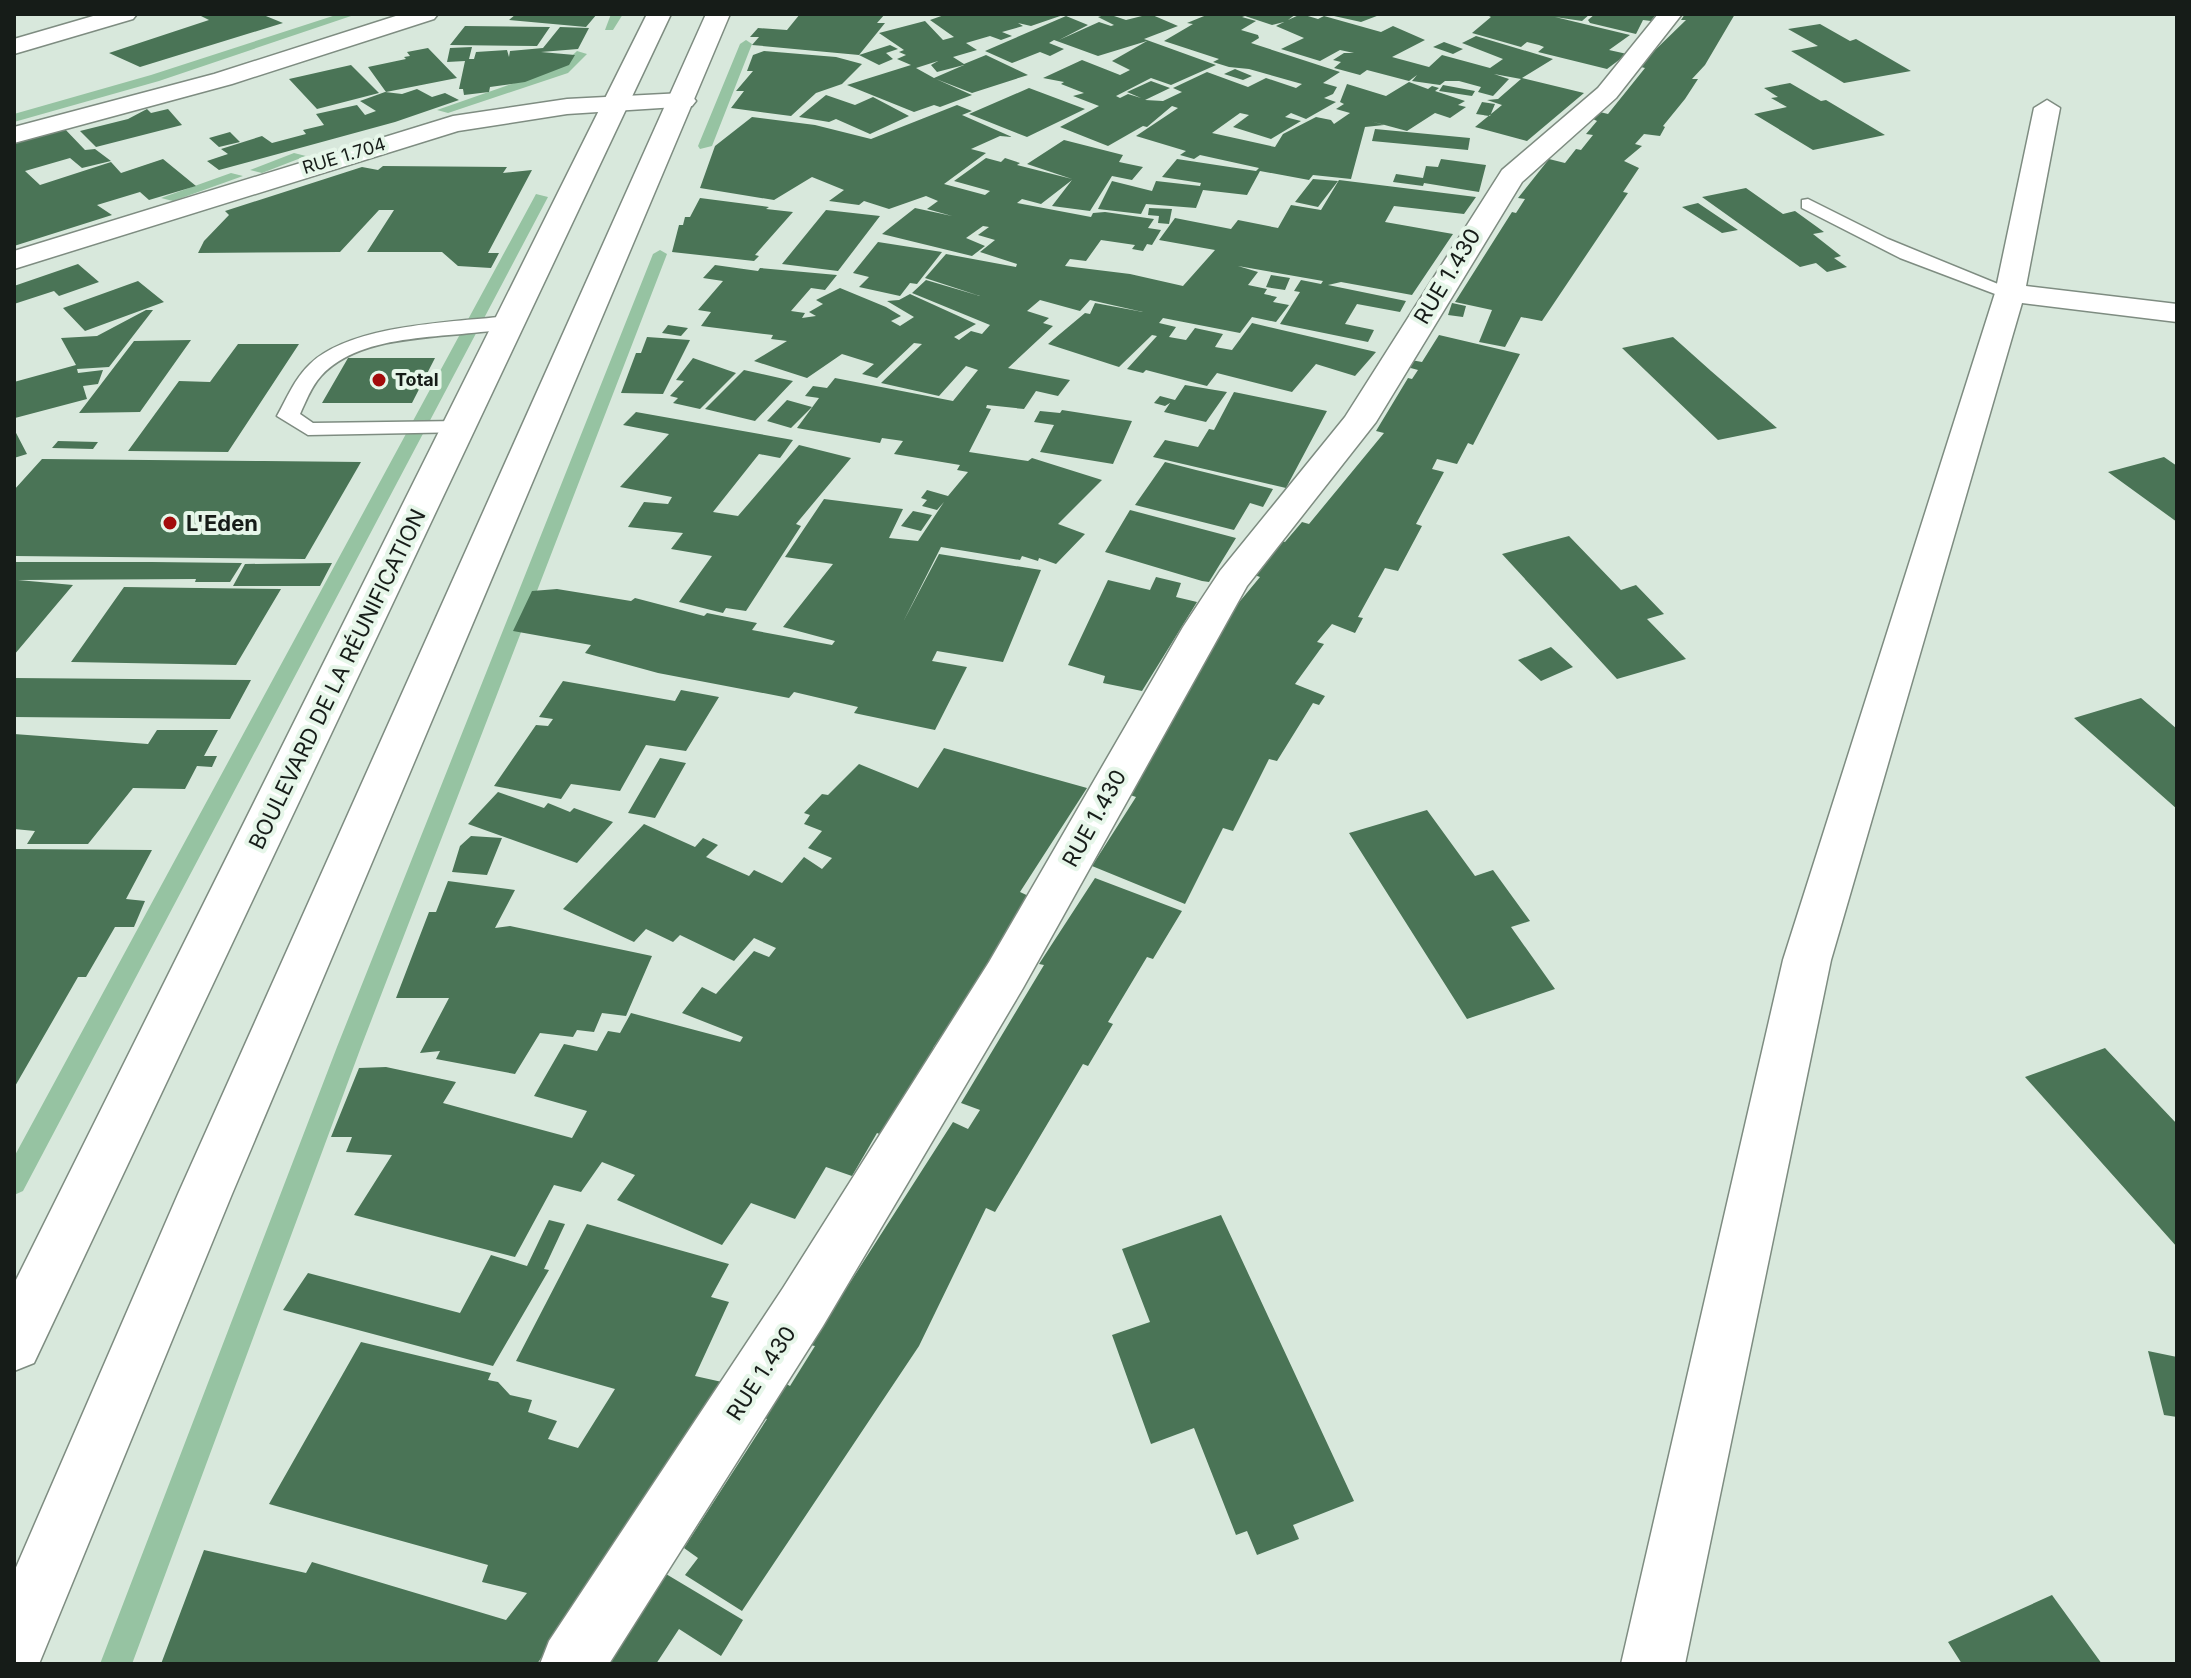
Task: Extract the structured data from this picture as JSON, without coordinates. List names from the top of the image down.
{
  "streets": {
    "street": ["RUE 1.704", "RUE 1.430", "BOULEVARD DE LA RÉUNIFICATION"]
  },
  "crossings": [
    ["RUE 1.704", "BOULEVARD DE LA RÉUNIFICATION"]
  ],
  "places": ["Total", "L'Eden"]
}
